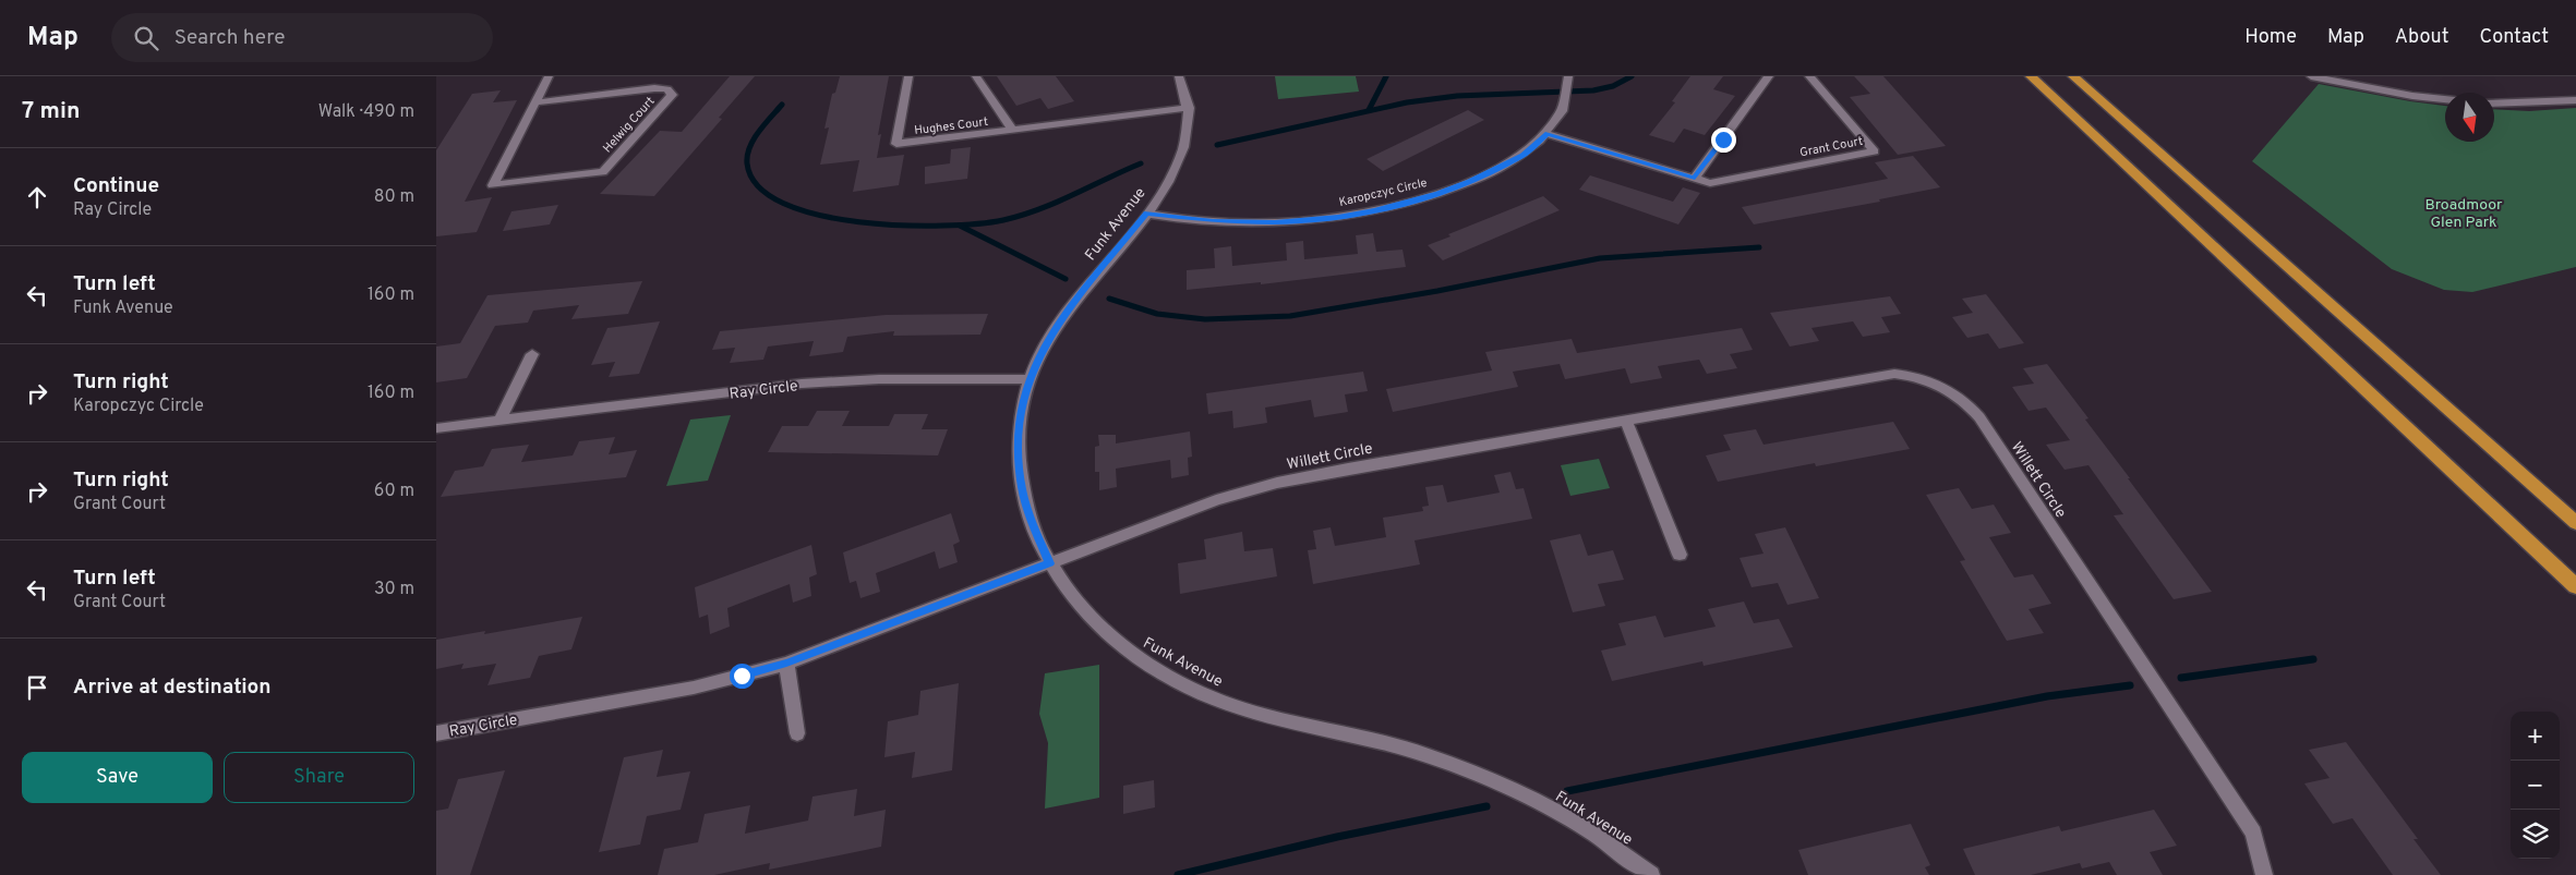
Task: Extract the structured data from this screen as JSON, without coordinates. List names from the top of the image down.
{
  "streets": {
    "street": [
      "Helwig Court",
      "Hughes Court",
      "Grant Court",
      "Karopczyc Circle",
      "Funk Avenue",
      "Ray Circle",
      "Willett Circle"
    ]
  },
  "crossings": [
    ["Hughes Court", "Funk Avenue"],
    ["Grant Court", "Karopczyc Circle"],
    ["Karopczyc Circle", "Funk Avenue"],
    ["Funk Avenue", "Ray Circle"],
    ["Funk Avenue", "Willett Circle"],
    ["Ray Circle", "Willett Circle"]
  ],
  "parks": ["Broadmoor Glen Park"],
  "north": "bottom",
  "page": {
    "header": "Map",
    "search": "Search here",
    "nav": [
      "Home",
      "Map",
      "About",
      "Contact"
    ],
    "heading": ["7 min", "Walk · 490 m"],
    "list": [
      ["Continue", "Ray Circle", "80 m"],
      ["Turn left", "Funk Avenue", "160 m"],
      ["Turn right", "Karopczyc Circle", "160 m"],
      ["Turn right", "Grant Court", "60 m"],
      ["Turn left", "Grant Court", "30 m"],
      "Arrive at destination"
    ],
    "map_buttons": ["+", "−"],
    "buttons": ["Save", "Share"]
  }
}
